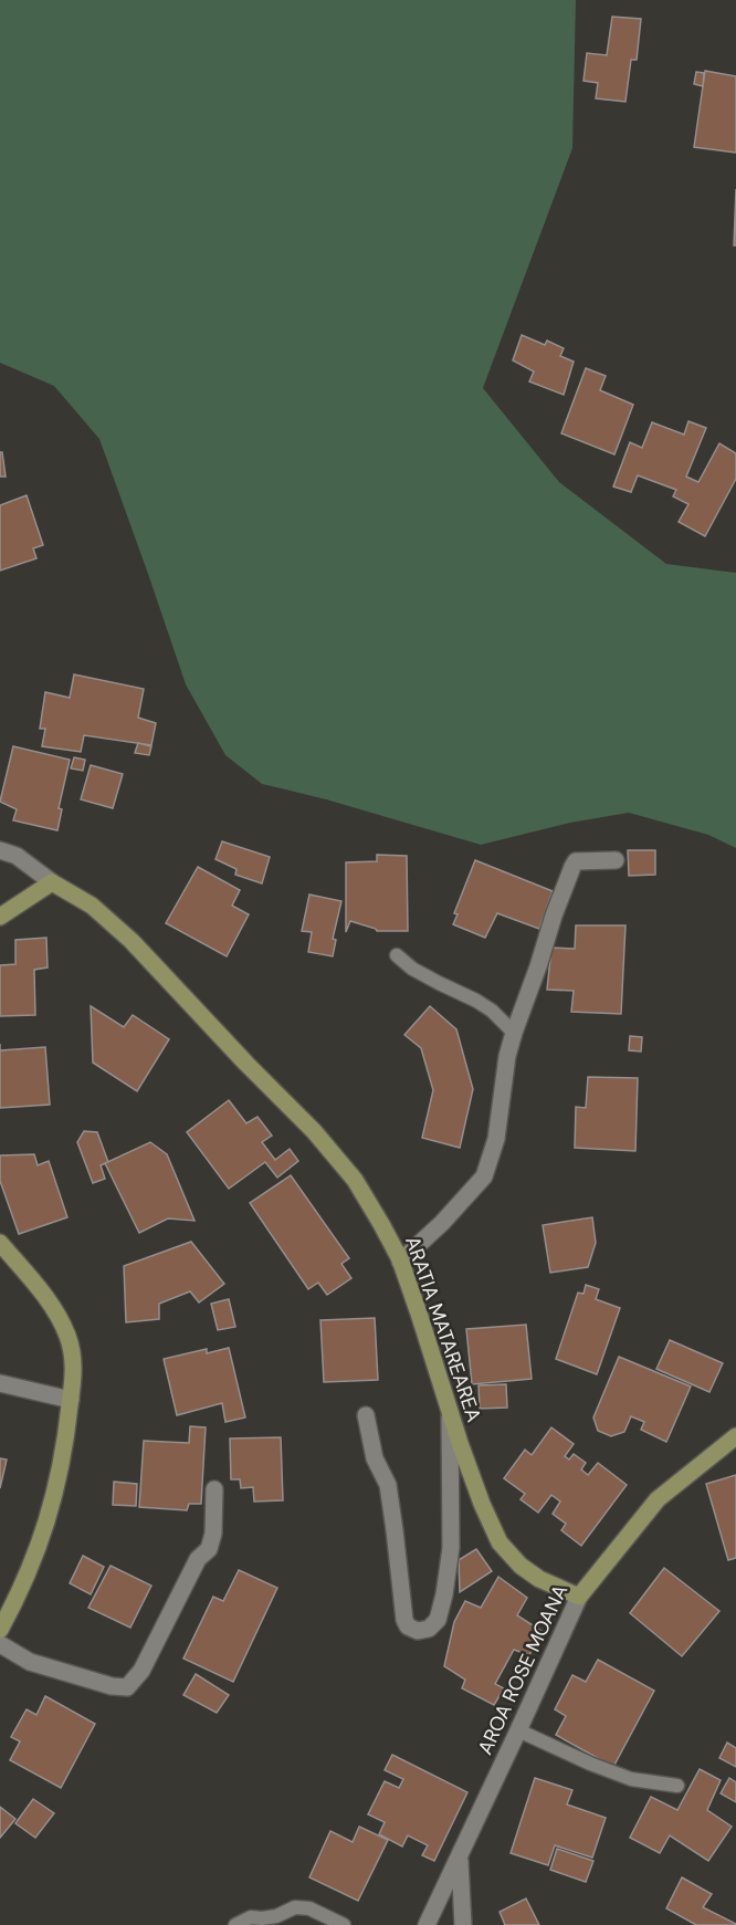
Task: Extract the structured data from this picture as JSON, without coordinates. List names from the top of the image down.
{
  "streets": {
    "main road": ["ARATIA MATAREAREA", "AROA ROSE MOANA"]
  },
  "crossings": [
    ["ARATIA MATAREAREA", "AROA ROSE MOANA"]
  ]
}
